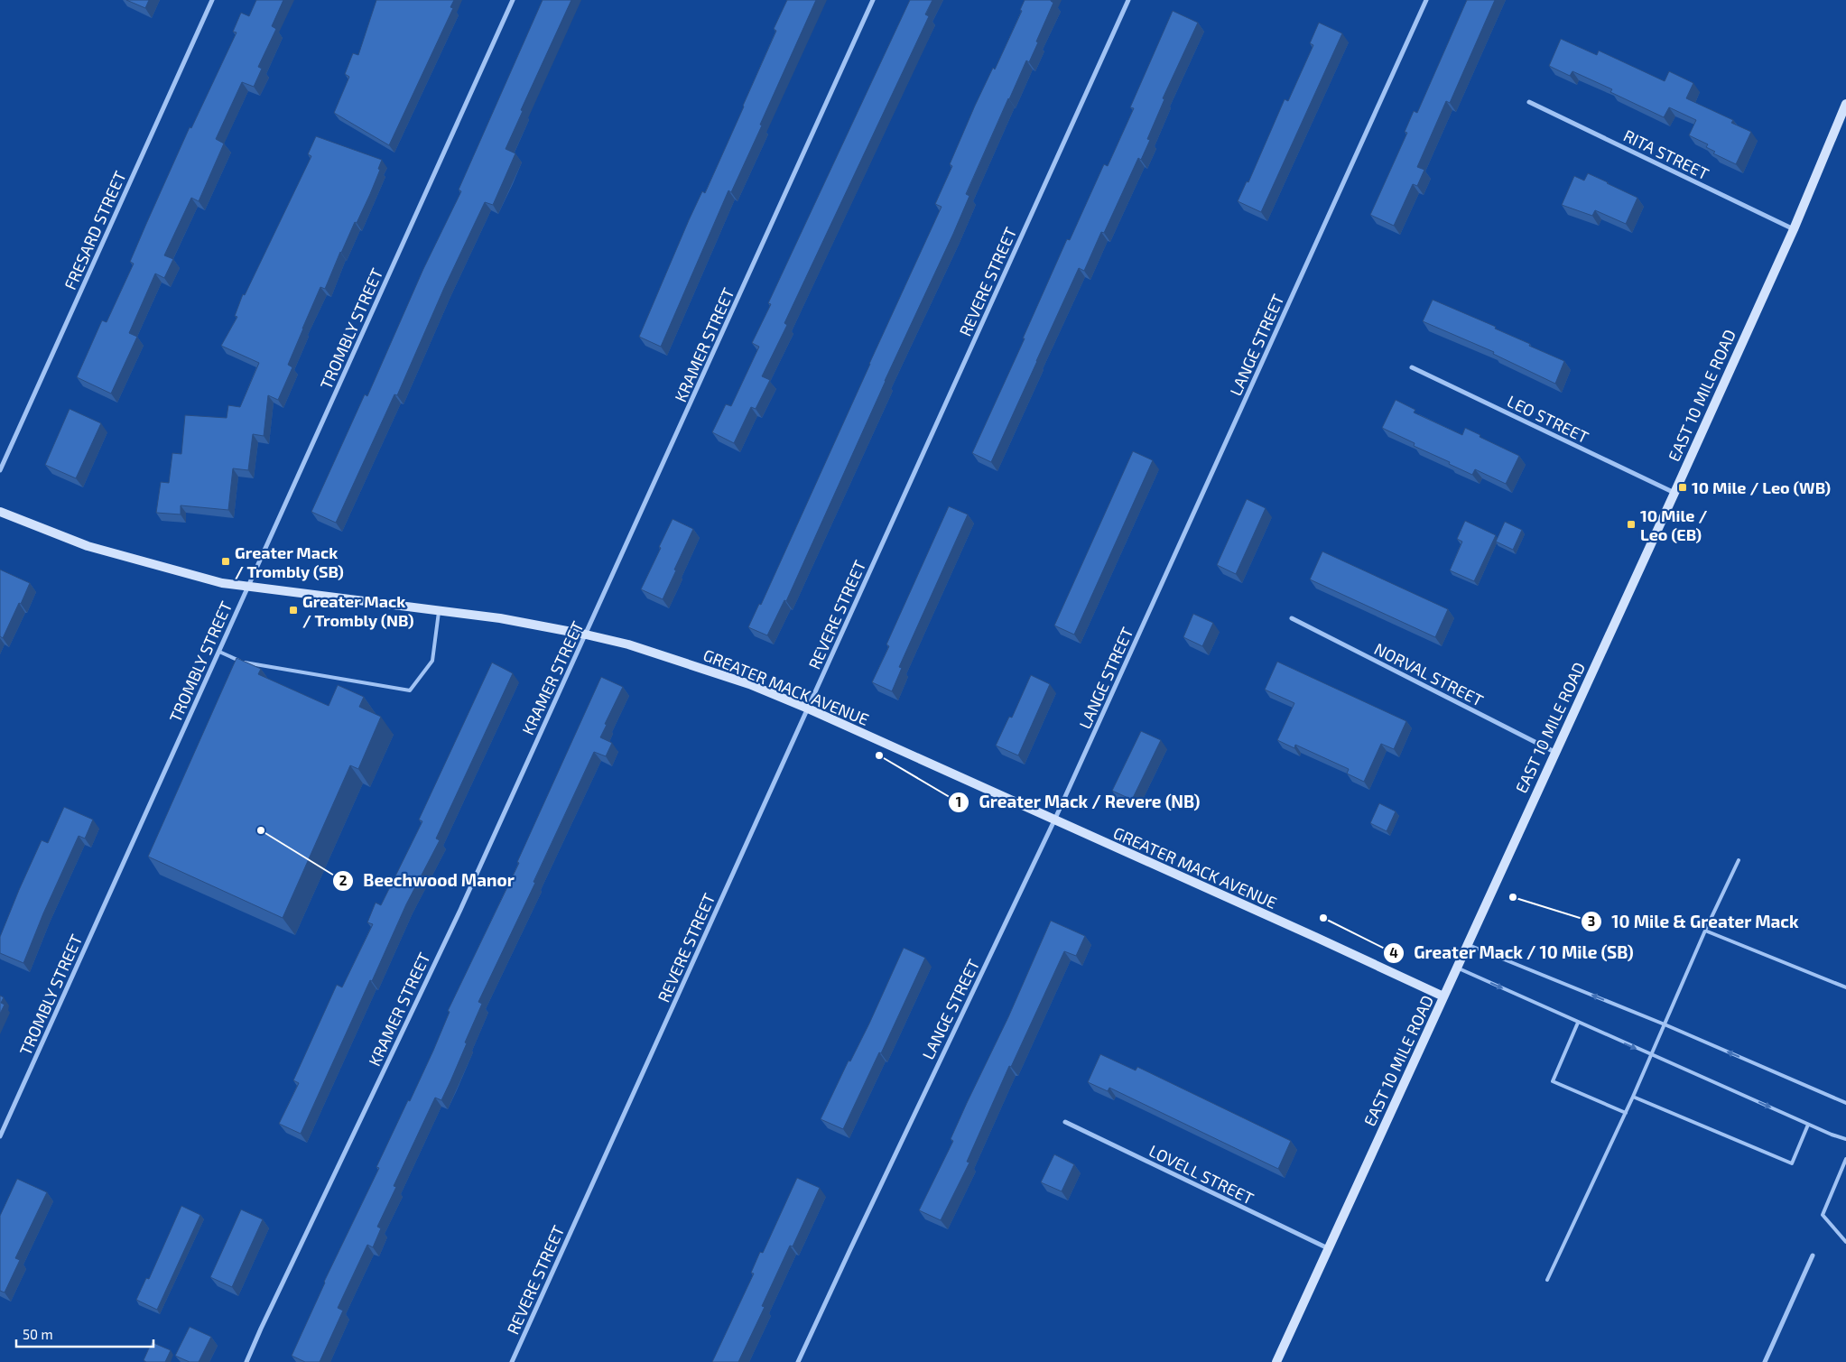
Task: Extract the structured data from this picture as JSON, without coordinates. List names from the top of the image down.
{
  "streets": {
    "street": [
      "RITA STREET",
      "FRESARD STREET",
      "REVERE STREET",
      "TROMBLY STREET",
      "KRAMER STREET",
      "LANGE STREET",
      "EAST 10 MILE ROAD",
      "LEO STREET",
      "NORVAL STREET",
      "GREATER MACK AVENUE",
      "LOVELL STREET"
    ]
  },
  "crossings": [
    ["RITA STREET", "EAST 10 MILE ROAD"],
    ["REVERE STREET", "GREATER MACK AVENUE"],
    ["TROMBLY STREET", "GREATER MACK AVENUE"],
    ["KRAMER STREET", "GREATER MACK AVENUE"],
    ["LANGE STREET", "GREATER MACK AVENUE"],
    ["EAST 10 MILE ROAD", "LEO STREET"],
    ["EAST 10 MILE ROAD", "NORVAL STREET"],
    ["EAST 10 MILE ROAD", "GREATER MACK AVENUE"],
    ["EAST 10 MILE ROAD", "LOVELL STREET"]
  ],
  "places": {
    "transit": [
      "10 Mile / Leo (WB)",
      "10 Mile / Leo (EB)",
      "Greater Mack / Trombly (SB)",
      "Greater Mack / Trombly (NB)"
    ],
    "other": [
      "Greater Mack / Revere (NB)",
      "Beechwood Manor",
      "10 Mile & Greater Mack",
      "Greater Mack / 10 Mile (SB)"
    ]
  },
  "scale_bar": "50 m"
}
